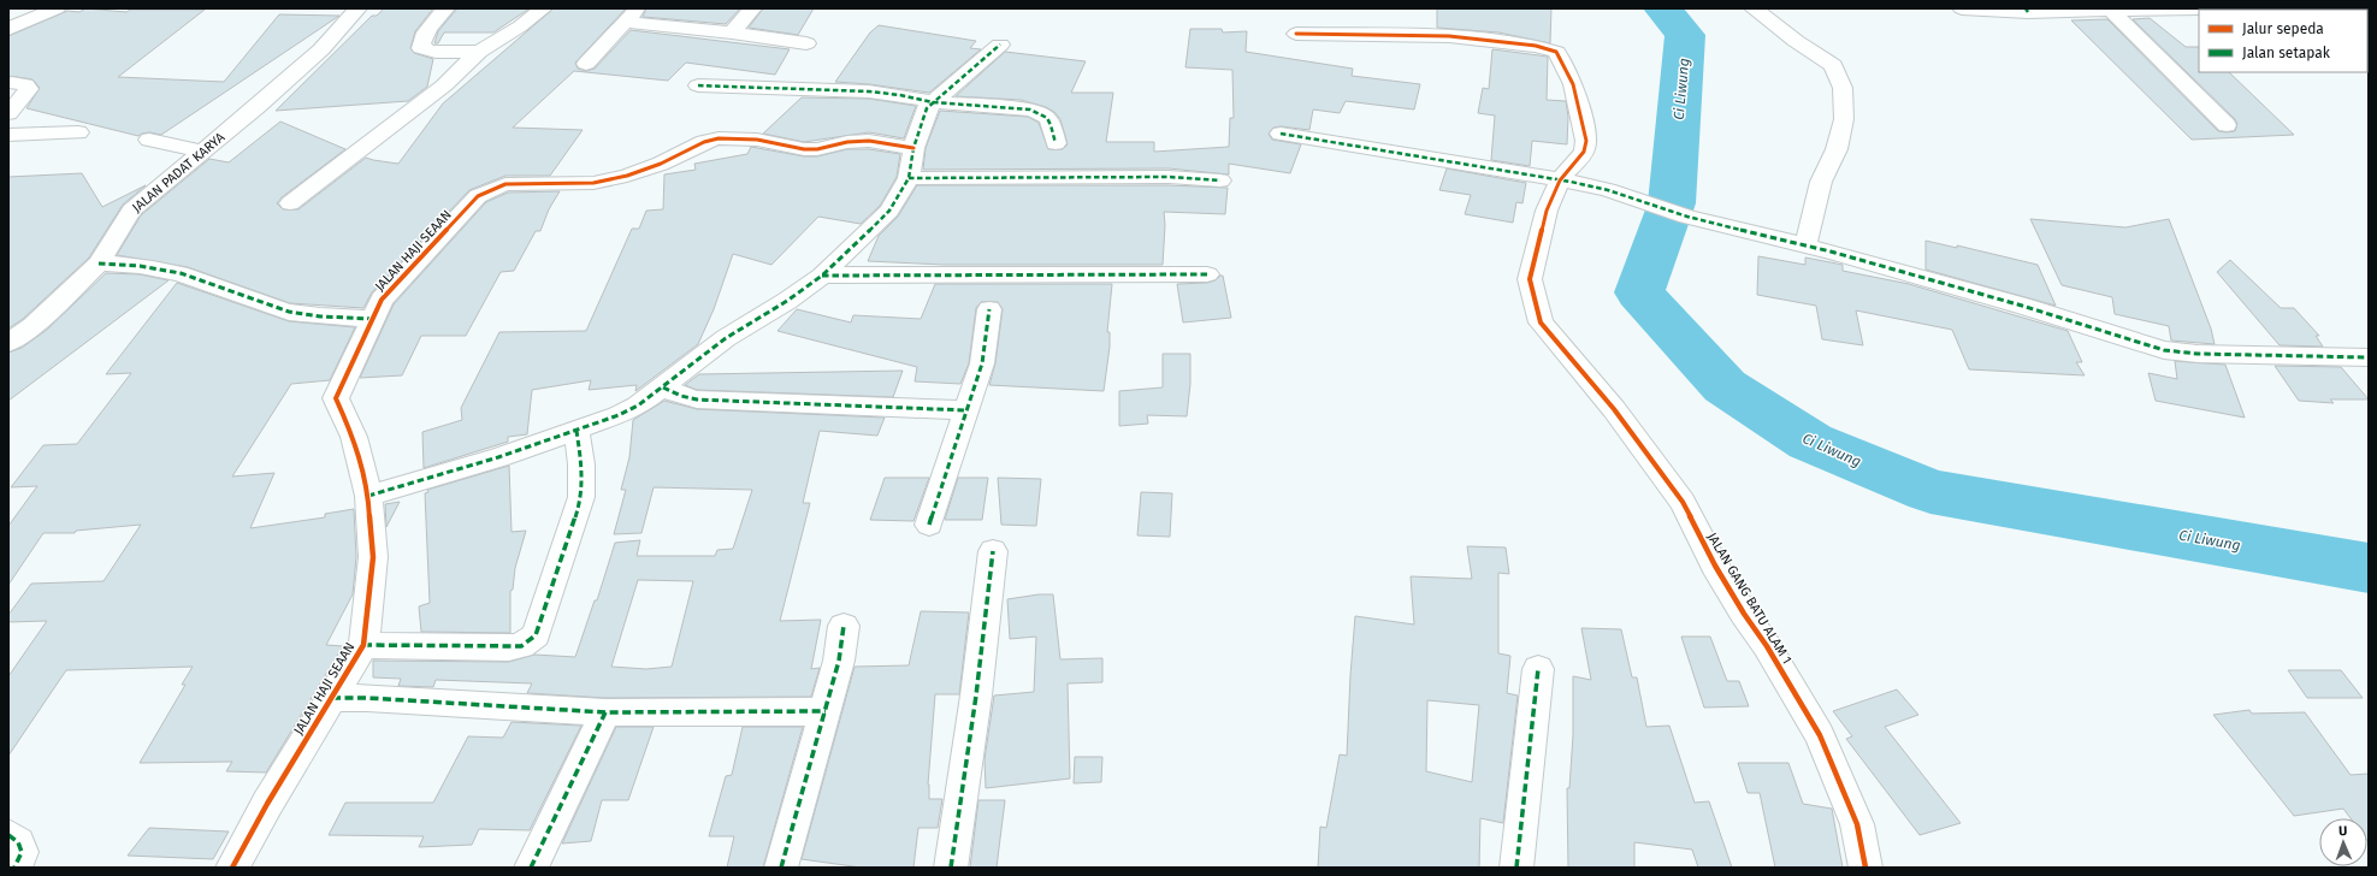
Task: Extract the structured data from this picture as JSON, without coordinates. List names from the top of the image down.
{
  "streets": {
    "street": ["JALAN PADAT KARYA", "JALAN HAJI SEAAN", "JALAN GANG BATU ALAM 1"]
  },
  "water": ["Ci Liwung"],
  "legend": ["Jalur sepeda", "Jalan setapak"],
  "north": "top"
}
